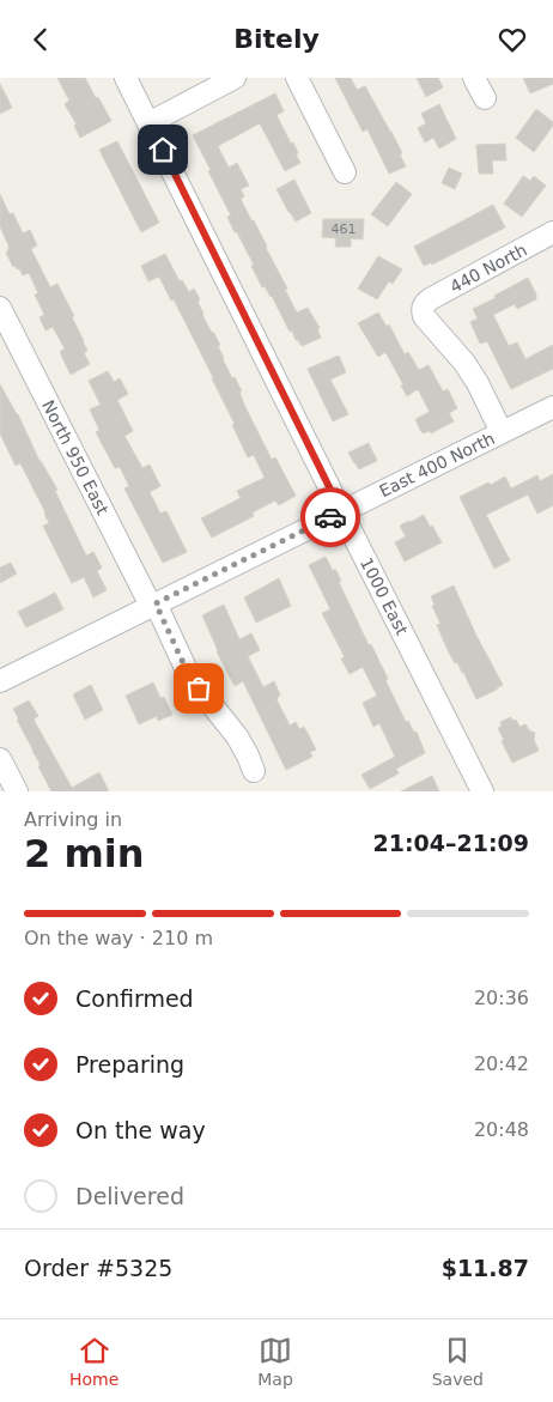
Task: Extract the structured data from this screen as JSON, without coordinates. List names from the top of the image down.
{
  "streets": {
    "street": [
      "440 North",
      "North 950 East",
      "East 400 North",
      "1000 East"
    ]
  },
  "crossings": [
    ["440 North", "East 400 North"],
    ["North 950 East", "East 400 North"],
    ["East 400 North", "1000 East"]
  ],
  "house_numbers": ["461"],
  "page": {
    "header": "Bitely",
    "heading": ["2 min", "Arriving in", "21:04–21:09"],
    "panel": ["Order #5325", "$11.87"],
    "bar": "On the way · 210 m",
    "list": [
      ["Confirmed", "20:36"],
      ["Preparing", "20:42"],
      ["On the way", "20:48"],
      "Delivered"
    ],
    "tabs": ["Home", "Map", "Saved"]
  }
}
